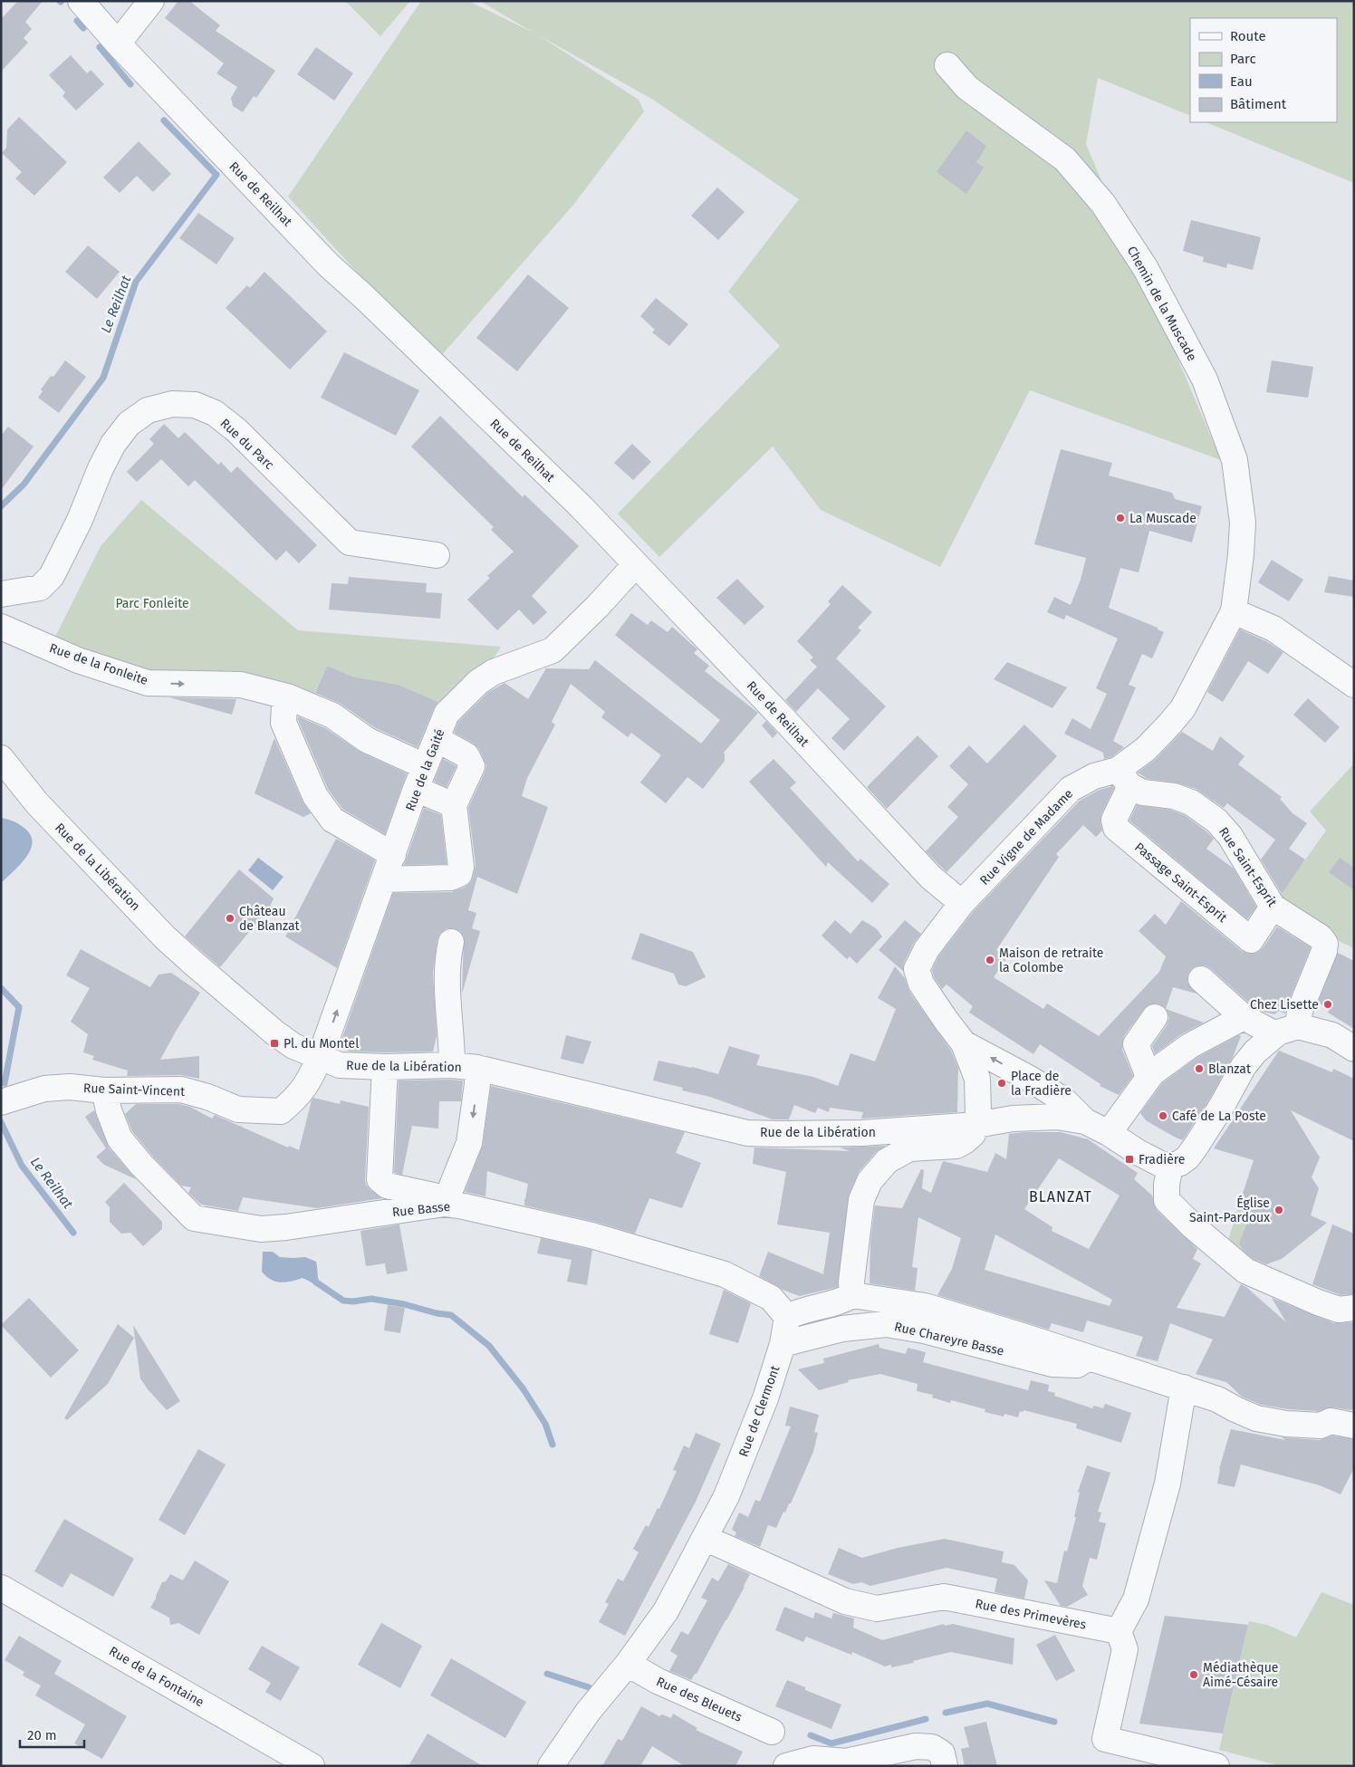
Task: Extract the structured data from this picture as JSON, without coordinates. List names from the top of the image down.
{
  "streets": {
    "street": [
      "Rue de Reilhat",
      "Chemin de la Muscade",
      "Rue du Parc",
      "Rue de la Fonleite",
      "Rue de la Gaité",
      "Rue Vigne de Madame",
      "Rue de la Libération",
      "Rue Saint-Esprit",
      "Passage Saint-Esprit",
      "Rue Saint-Vincent",
      "Rue Basse",
      "Rue Chareyre Basse",
      "Rue de Clermont",
      "Rue des Primevères",
      "Rue de la Fontaine",
      "Rue des Bleuets"
    ]
  },
  "crossings": [
    ["Rue de Reilhat", "Rue de la Gaité"],
    ["Rue de Reilhat", "Rue Vigne de Madame"],
    ["Chemin de la Muscade", "Rue Vigne de Madame"],
    ["Rue de la Fonleite", "Rue de la Gaité"],
    ["Rue de la Gaité", "Rue de la Libération"],
    ["Rue de la Gaité", "Rue Saint-Vincent"],
    ["Rue Vigne de Madame", "Rue Saint-Esprit"],
    ["Rue Vigne de Madame", "Passage Saint-Esprit"],
    ["Rue de la Libération", "Rue Saint-Vincent"],
    ["Rue Saint-Esprit", "Passage Saint-Esprit"],
    ["Rue Saint-Vincent", "Rue Basse"],
    ["Rue Basse", "Rue de Clermont"],
    ["Rue Chareyre Basse", "Rue de Clermont"],
    ["Rue de Clermont", "Rue des Primevères"],
    ["Rue de Clermont", "Rue des Bleuets"]
  ],
  "one_way": ["Rue de la Fonleite"],
  "districts": ["BLANZAT"],
  "water": ["Le Reilhat"],
  "parks": ["Parc Fonleite"],
  "places": {
    "other": [
      "La Muscade",
      "Château de Blanzat",
      "Maison de retraite la Colombe",
      "Chez Lisette",
      "Blanzat",
      "Place de la Fradière",
      "Café de La Poste",
      "Église Saint-Pardoux",
      "Médiathèque Aimé-Césaire"
    ],
    "transit": ["Pl. du Montel", "Fradière"]
  },
  "legend": [
    "Route",
    "Parc",
    "Eau",
    "Bâtiment"
  ],
  "scale_bar": "20 m"
}
